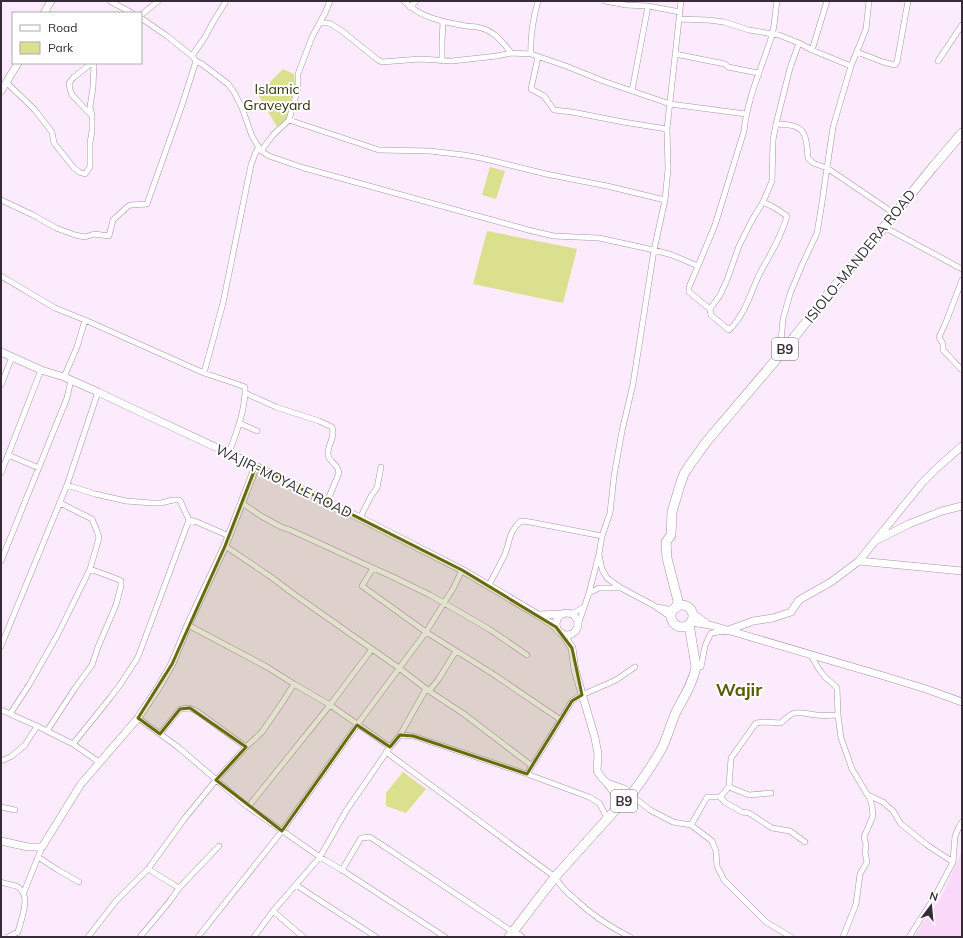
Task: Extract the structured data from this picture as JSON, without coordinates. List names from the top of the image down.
{
  "streets": {
    "highway": ["ISIOLO-MANDERA ROAD", "B9"],
    "street": ["WAJIR-MOYALE ROAD"]
  },
  "districts": ["Wajir"],
  "parks": ["Islamic Graveyard"],
  "legend": ["Road", "Park"],
  "north": "top"
}
